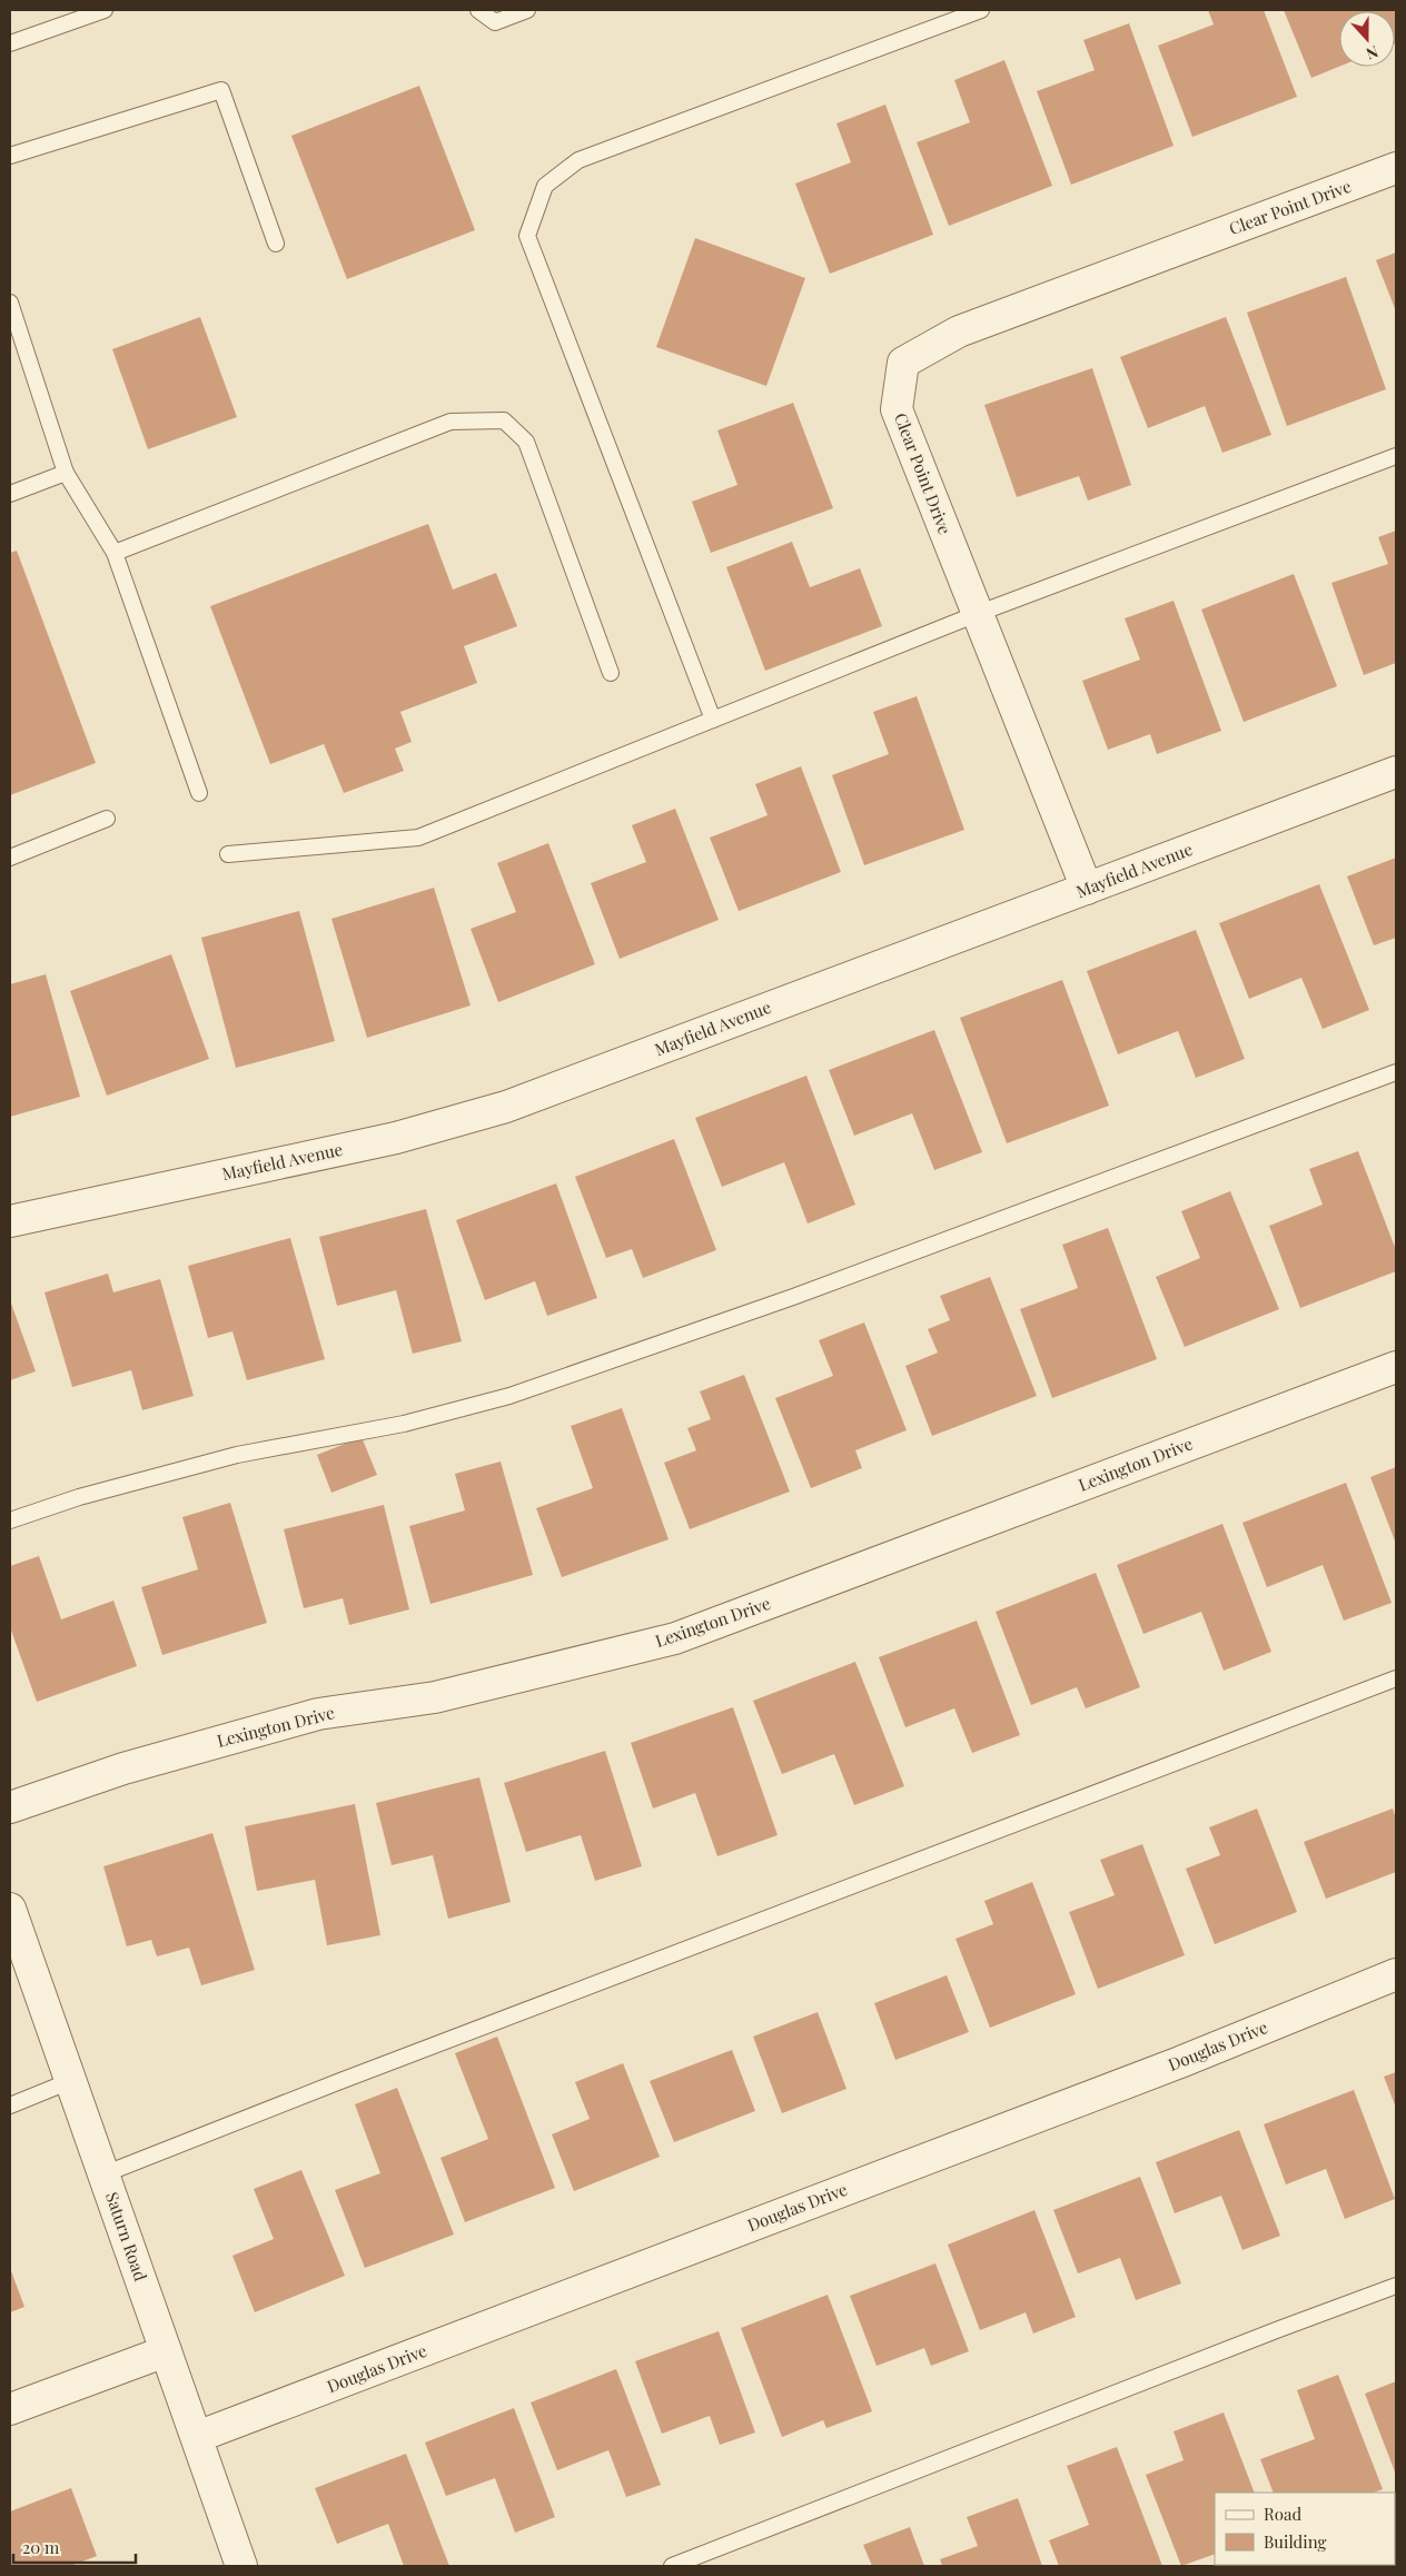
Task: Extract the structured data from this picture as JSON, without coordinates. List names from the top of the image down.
{
  "streets": {
    "street": [
      "Clear Point Drive",
      "Mayfield Avenue",
      "Lexington Drive",
      "Douglas Drive",
      "Saturn Road"
    ]
  },
  "crossings": [
    ["Clear Point Drive", "Mayfield Avenue"],
    ["Douglas Drive", "Saturn Road"]
  ],
  "legend": ["Road", "Building"],
  "scale_bar": "20 m",
  "north": "bottom"
}
